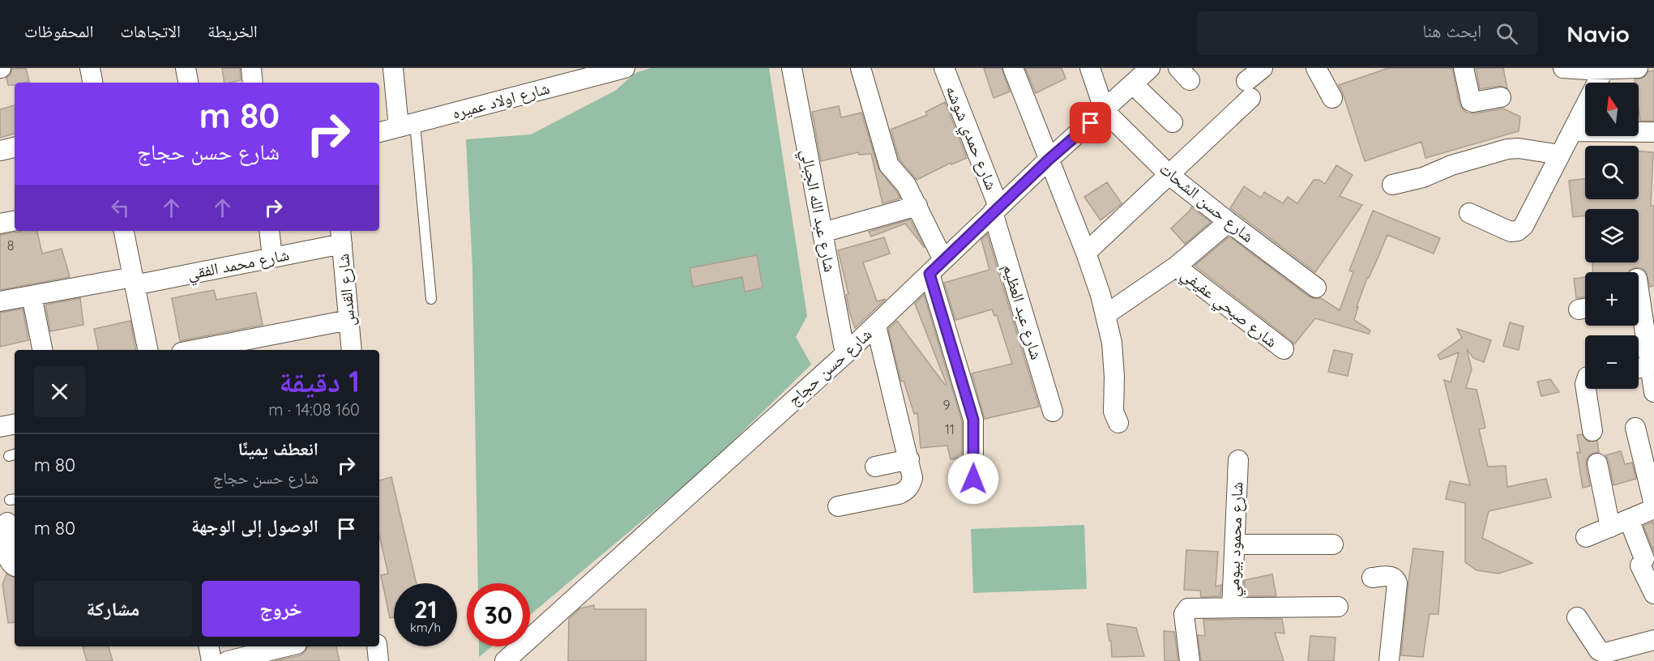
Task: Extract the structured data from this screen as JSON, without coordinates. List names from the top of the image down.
{
  "streets": {
    "street": [
      "شارع اولاد عميره",
      "شارع حمدي شوشه",
      "شارع حسن الشحات",
      "شارع عبد الله الجبالي",
      "شارع محمد الفقي",
      "شارع القدس",
      "شارع صبحي عفيفي",
      "شارع عبد العظيم",
      "شارع حسن حجاج",
      "شارع محمود بيومي"
    ]
  },
  "crossings": [
    ["شارع حمدي شوشه", "شارع عبد العظيم"],
    ["شارع حمدي شوشه", "شارع حسن حجاج"],
    ["شارع حسن الشحات", "شارع حسن حجاج"],
    ["شارع عبد الله الجبالي", "شارع حسن حجاج"],
    ["شارع محمد الفقي", "شارع القدس"],
    ["شارع عبد العظيم", "شارع حسن حجاج"]
  ],
  "house_numbers": ["8", "9", "11"],
  "north": "top",
  "page": {
    "header": "Navio",
    "search": "ابحث هنا",
    "nav": ["الخريطة", "الاتجاهات", "المحفوظات"],
    "map_buttons": ["+", "−"],
    "turn": ["80 m", "شارع حسن حجاج"],
    "heading": ["1 دقيقة", "160 m · 14:08"],
    "list": [
      {
        "name": "انعطف يمينًا",
        "note": "شارع حسن حجاج",
        "value": "80 m"
      },
      {
        "name": "الوصول إلى الوجهة",
        "value": "80 m"
      }
    ],
    "buttons": ["خروج", "مشاركة"],
    "speed": "21 km/h",
    "limit": "30"
  }
}
